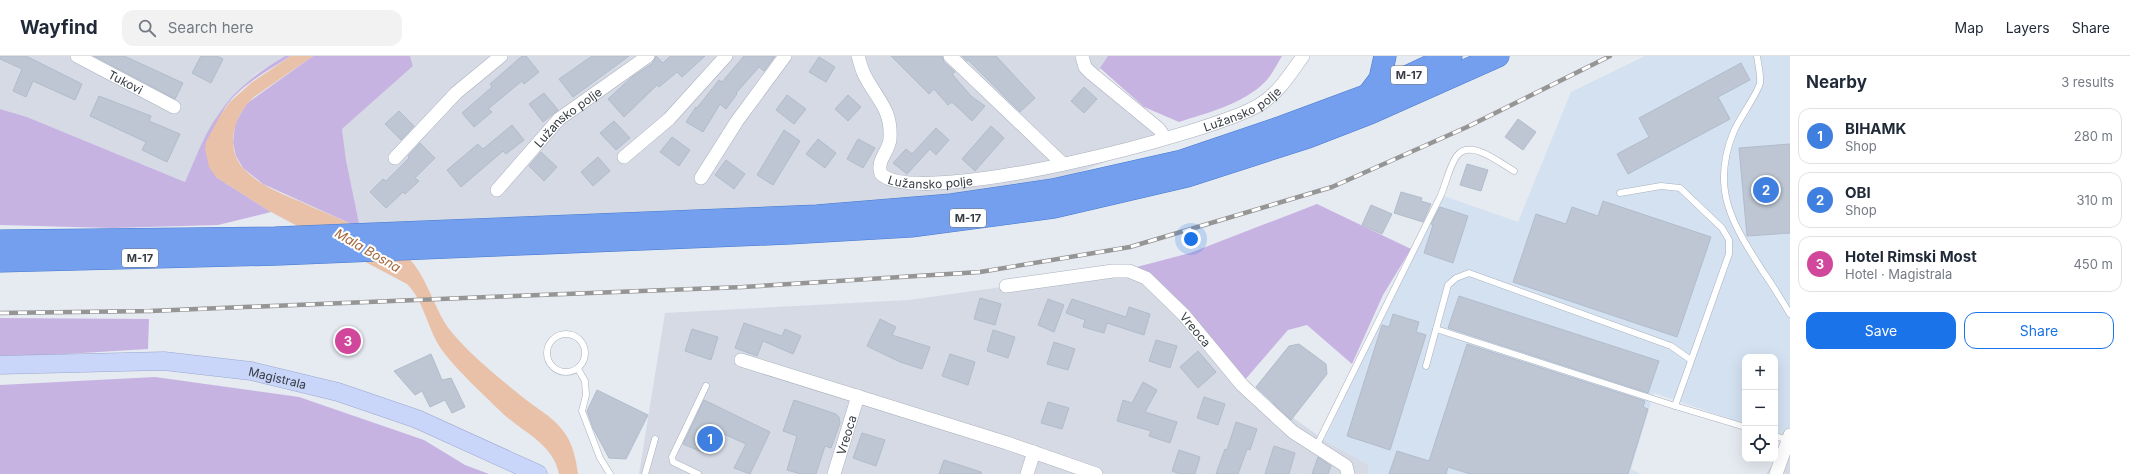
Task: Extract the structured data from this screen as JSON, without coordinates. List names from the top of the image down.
{
  "streets": {
    "highway": ["M-17"],
    "main road": ["Magistrala"],
    "street": ["Tukovi", "Lužansko polje", "Vreoca"]
  },
  "water": ["Mala Bosna"],
  "page": {
    "header": "Wayfind",
    "search": "Search here",
    "nav": ["Map", "Layers", "Share"],
    "heading": ["Nearby", "3 results"],
    "list": [
      {
        "mark": "1",
        "name": "BIHAMK",
        "note": "Shop",
        "value": "280 m"
      },
      {
        "mark": "2",
        "name": "OBI",
        "note": "Shop",
        "value": "310 m"
      },
      {
        "mark": "3",
        "name": "Hotel Rimski Most",
        "note": "Hotel · Magistrala",
        "value": "450 m"
      }
    ],
    "pins": ["2", "3", "1"],
    "buttons": ["Save", "Share"],
    "map_buttons": ["+", "−"]
  }
}
